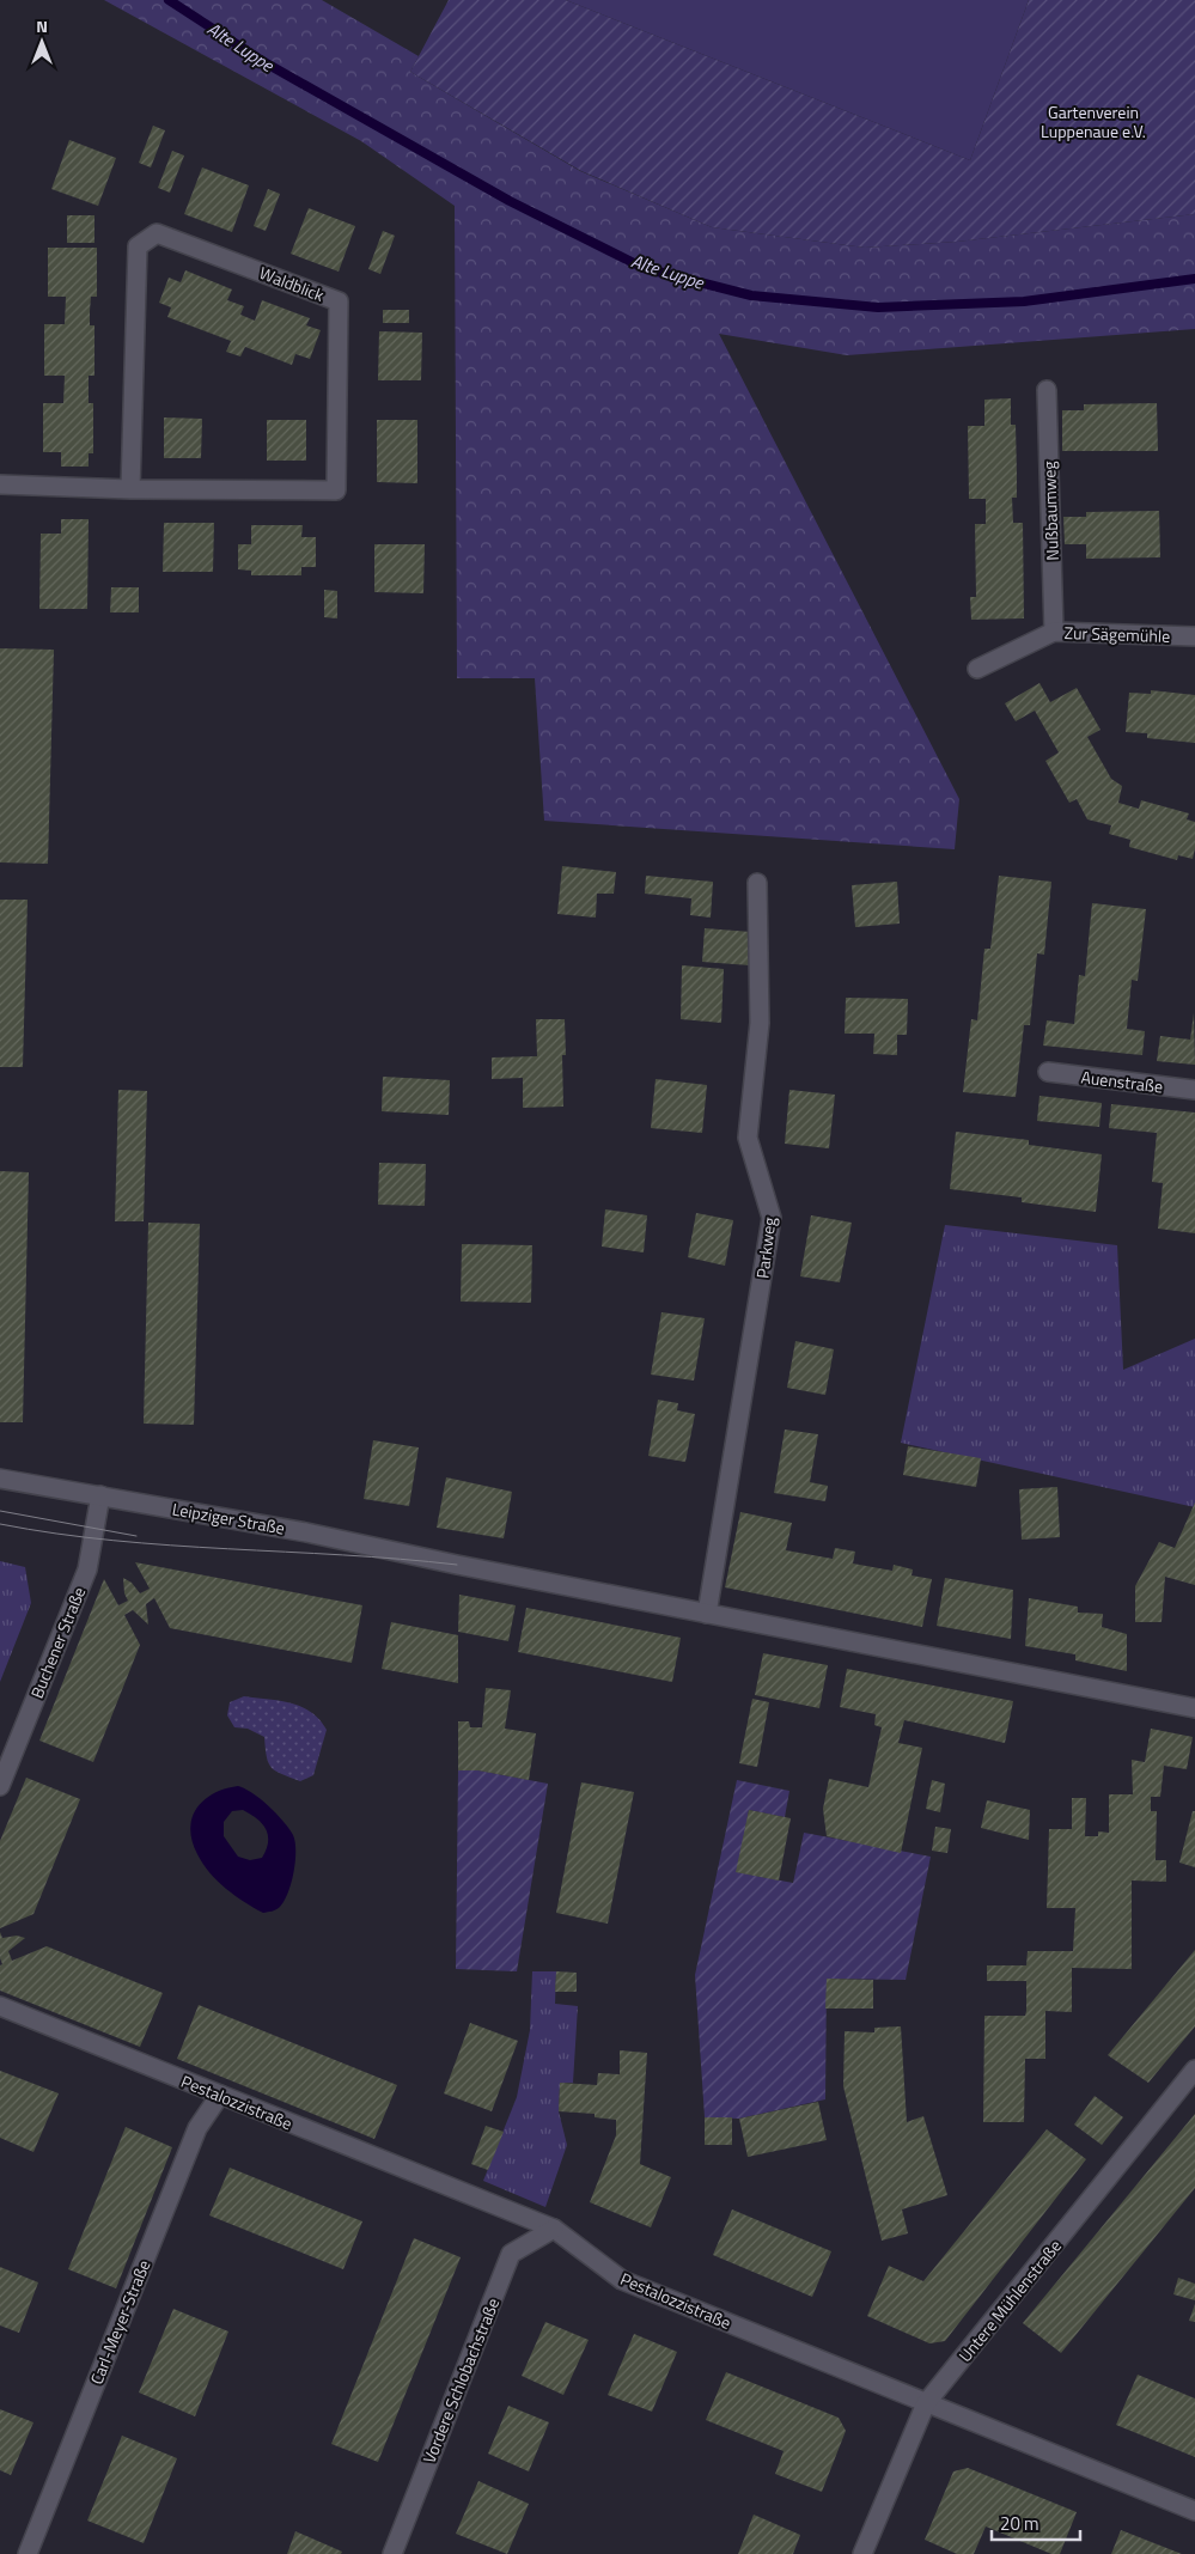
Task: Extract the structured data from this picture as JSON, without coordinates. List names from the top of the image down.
{
  "streets": {
    "street": [
      "Waldblick",
      "Nußbaumweg",
      "Zur Sägemühle",
      "Auenstraße",
      "Parkweg",
      "Leipziger Straße",
      "Buchener Straße",
      "Pestalozzistraße",
      "Untere Mühlenstraße",
      "Carl-Meyer-Straße",
      "Vordere Schlobachstraße"
    ]
  },
  "crossings": [
    ["Nußbaumweg", "Zur Sägemühle"],
    ["Parkweg", "Leipziger Straße"],
    ["Leipziger Straße", "Buchener Straße"],
    ["Pestalozzistraße", "Untere Mühlenstraße"],
    ["Pestalozzistraße", "Carl-Meyer-Straße"],
    ["Pestalozzistraße", "Vordere Schlobachstraße"]
  ],
  "water": ["Alte Luppe"],
  "parks": ["Gartenverein Luppenaue e.V."],
  "scale_bar": "20 m",
  "north": "top"
}
